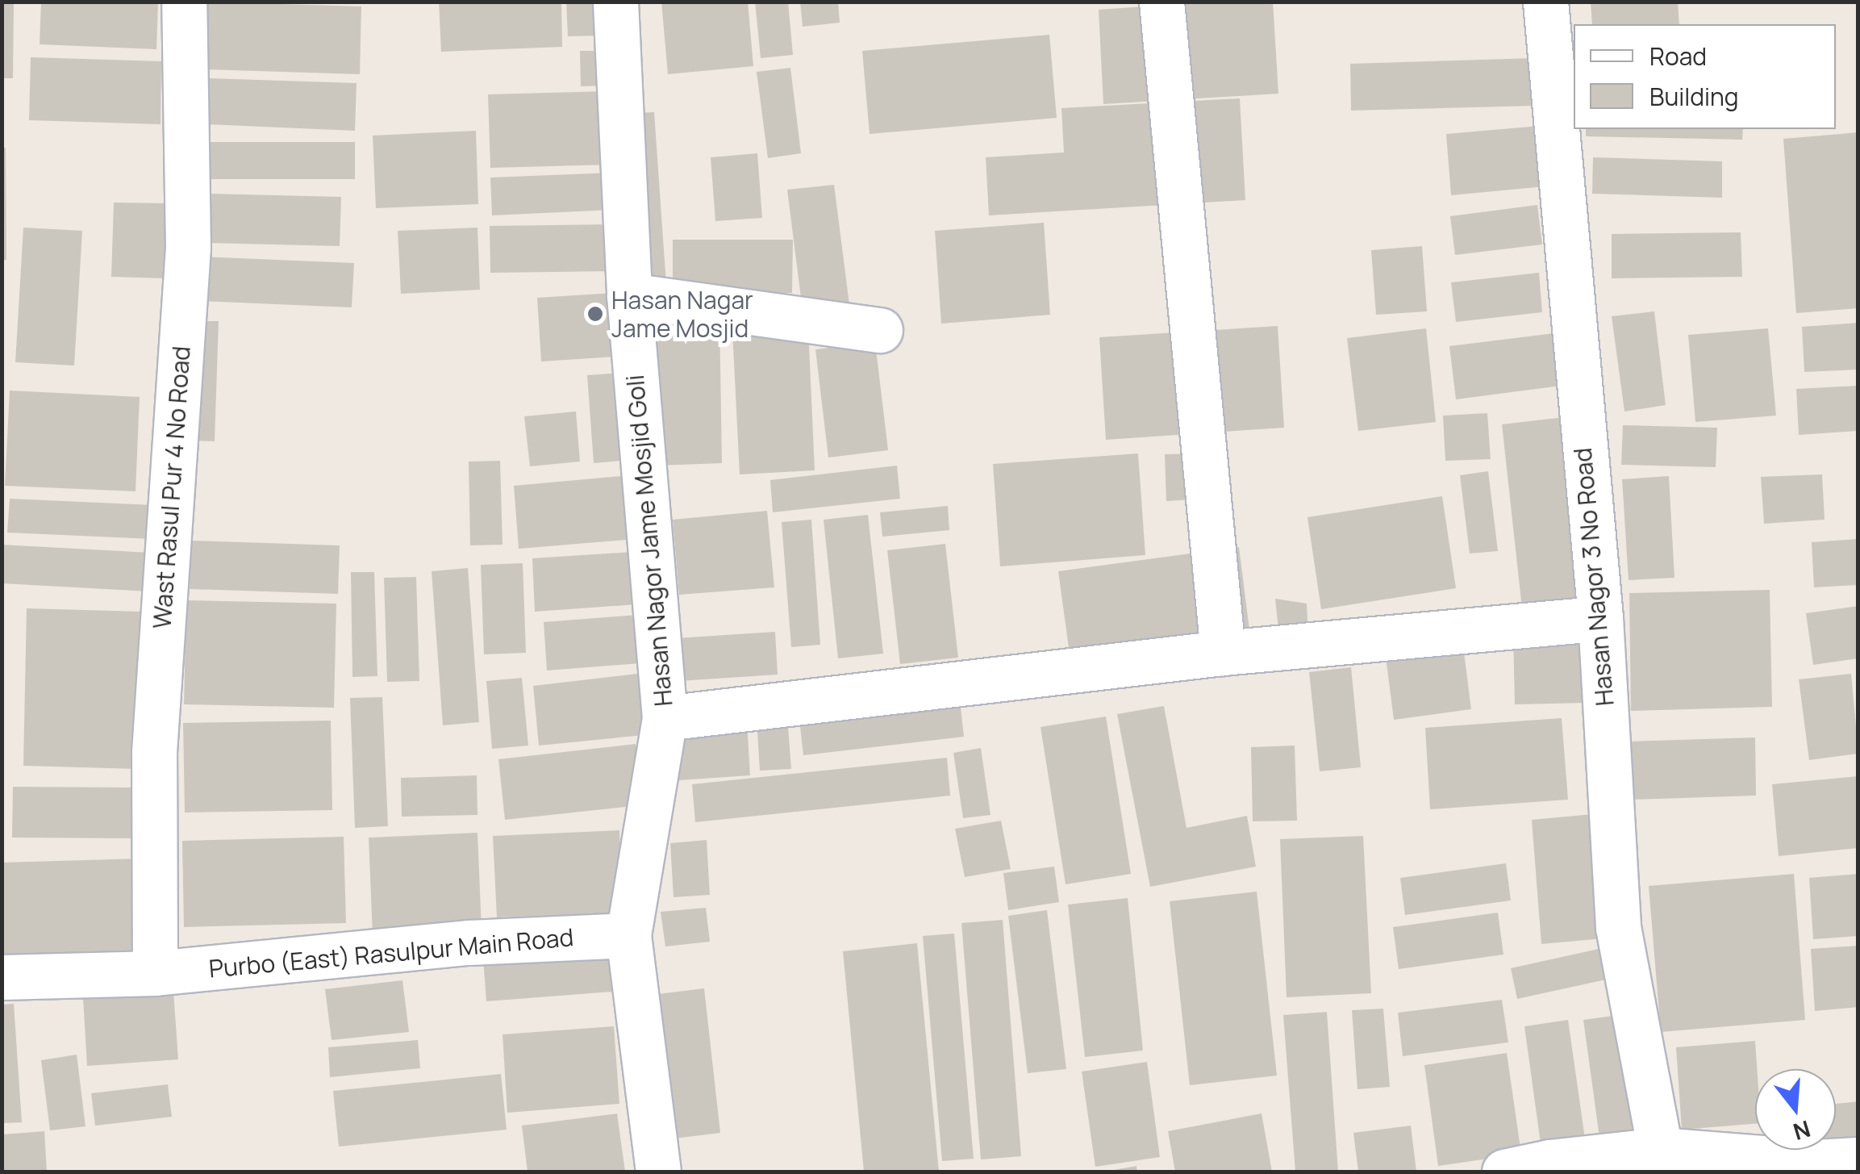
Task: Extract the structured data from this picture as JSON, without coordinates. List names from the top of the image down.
{
  "streets": {
    "street": [
      "Wast Rasul Pur 4 No Road",
      "Hasan Nagor Jame Mosjid Goli",
      "Hasan Nagor 3 No Road",
      "Purbo (East) Rasulpur Main Road"
    ]
  },
  "crossings": [
    ["Wast Rasul Pur 4 No Road", "Purbo (East) Rasulpur Main Road"],
    ["Hasan Nagor Jame Mosjid Goli", "Purbo (East) Rasulpur Main Road"]
  ],
  "places": ["Hasan Nagar Jame Mosjid"],
  "legend": ["Road", "Building"],
  "north": "bottom"
}
